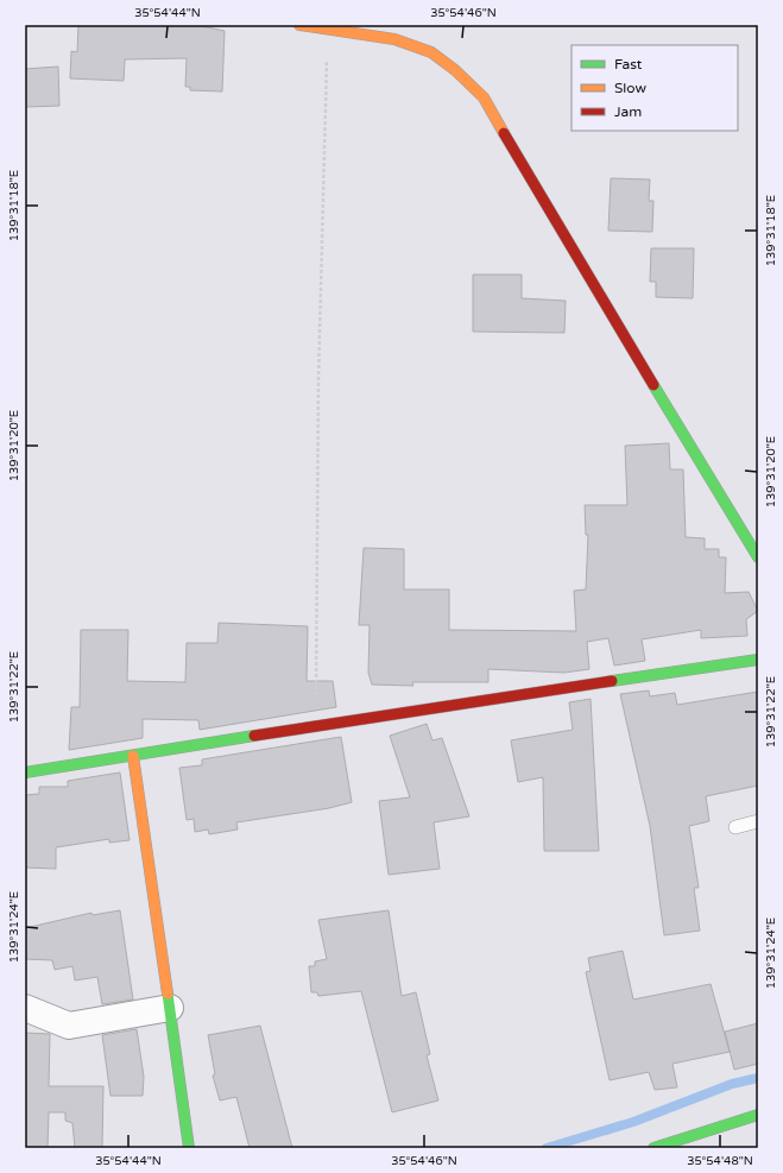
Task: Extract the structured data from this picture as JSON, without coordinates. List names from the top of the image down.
{
  "legend": ["Fast", "Slow", "Jam"],
  "coordinates": [
    "35°54'44\"N",
    "35°54'46\"N",
    "139°31'18\"E",
    "139°31'20\"E",
    "139°31'22\"E",
    "139°31'24\"E",
    "35°54'48\"N"
  ]
}
